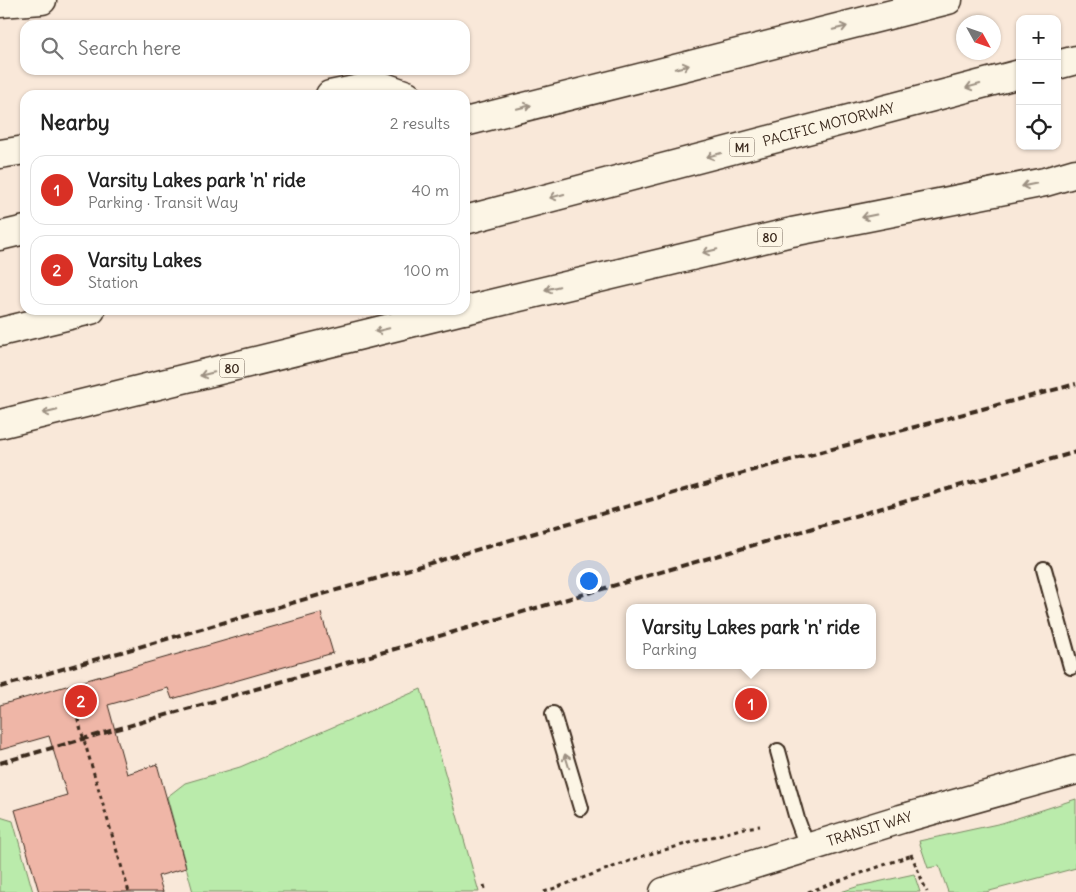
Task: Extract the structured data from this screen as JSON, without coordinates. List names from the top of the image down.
{
  "streets": {
    "main road": [
      "PACIFIC MOTORWAY",
      "M1",
      "80",
      "TRANSIT WAY"
    ]
  },
  "north": "bottom right",
  "page": {
    "map_buttons": ["+", "−"],
    "search": "Search here",
    "heading": ["Nearby", "2 results"],
    "list": [
      {
        "mark": "1",
        "name": "Varsity Lakes park 'n' ride",
        "note": "Parking · Transit Way",
        "value": "40 m"
      },
      {
        "mark": "2",
        "name": "Varsity Lakes",
        "note": "Station",
        "value": "100 m"
      }
    ],
    "popup": ["Varsity Lakes park 'n' ride", "Parking"],
    "pins": ["2", "1"]
  }
}
